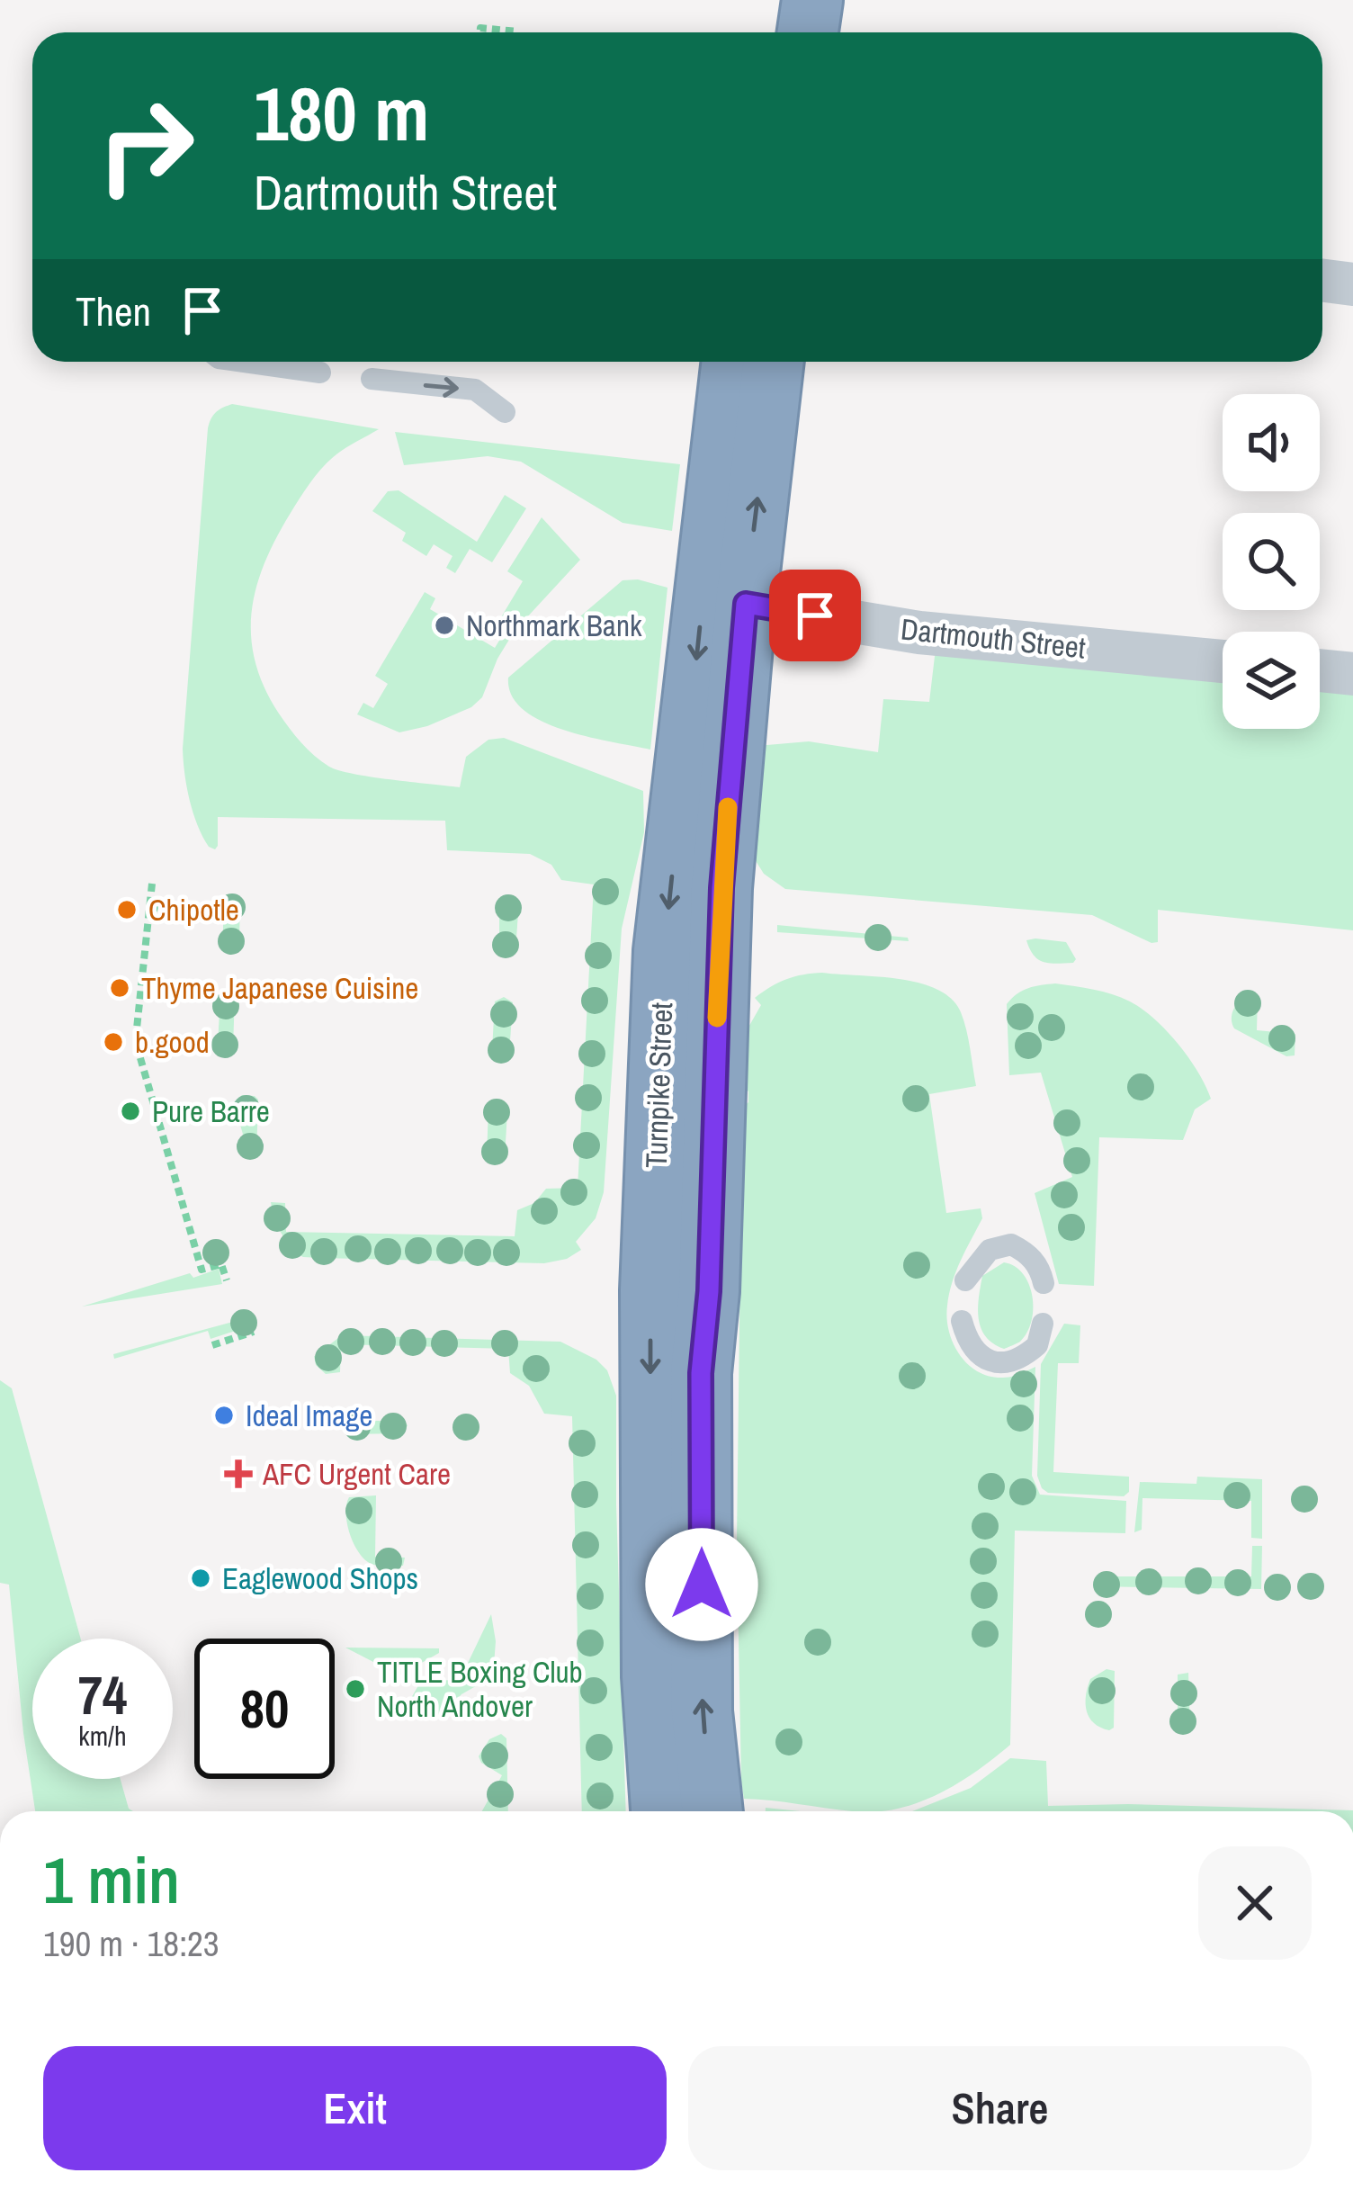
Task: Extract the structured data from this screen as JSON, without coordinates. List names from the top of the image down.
{
  "streets": {
    "highway": ["Turnpike Street"],
    "street": ["Dartmouth Street"]
  },
  "crossings": [
    ["Dartmouth Street", "Turnpike Street"]
  ],
  "places": {
    "other": [
      "Northmark Bank",
      "Chipotle",
      "Thyme Japanese Cuisine",
      "b.good",
      "Pure Barre",
      "Ideal Image",
      "Eaglewood Shops",
      "TITLE Boxing Club North Andover"
    ],
    "health": ["AFC Urgent Care"]
  },
  "page": {
    "turn": ["180 m", "Dartmouth Street"],
    "then": "Then",
    "speed": "74 km/h",
    "limit": "80",
    "heading": ["1 min", "190 m · 18:23"],
    "buttons": ["Exit", "Share"]
  }
}
